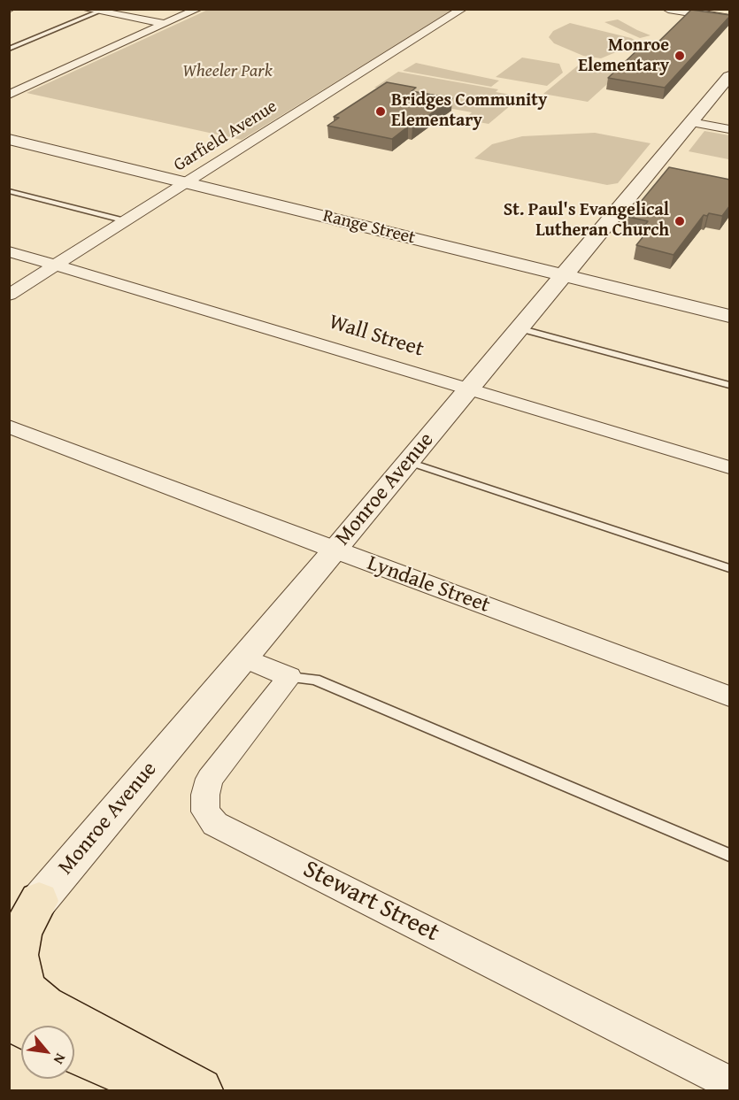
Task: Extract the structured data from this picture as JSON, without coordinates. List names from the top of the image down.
{
  "streets": {
    "street": [
      "Garfield Avenue",
      "Range Street",
      "Wall Street",
      "Monroe Avenue",
      "Lyndale Street",
      "Stewart Street"
    ]
  },
  "crossings": [
    ["Garfield Avenue", "Range Street"],
    ["Garfield Avenue", "Wall Street"],
    ["Range Street", "Monroe Avenue"],
    ["Wall Street", "Monroe Avenue"],
    ["Monroe Avenue", "Lyndale Street"]
  ],
  "parks": ["Wheeler Park"],
  "places": ["Monroe Elementary", "Bridges Community Elementary", "St. Paul's Evangelical Lutheran Church"],
  "north": "bottom right"
}
